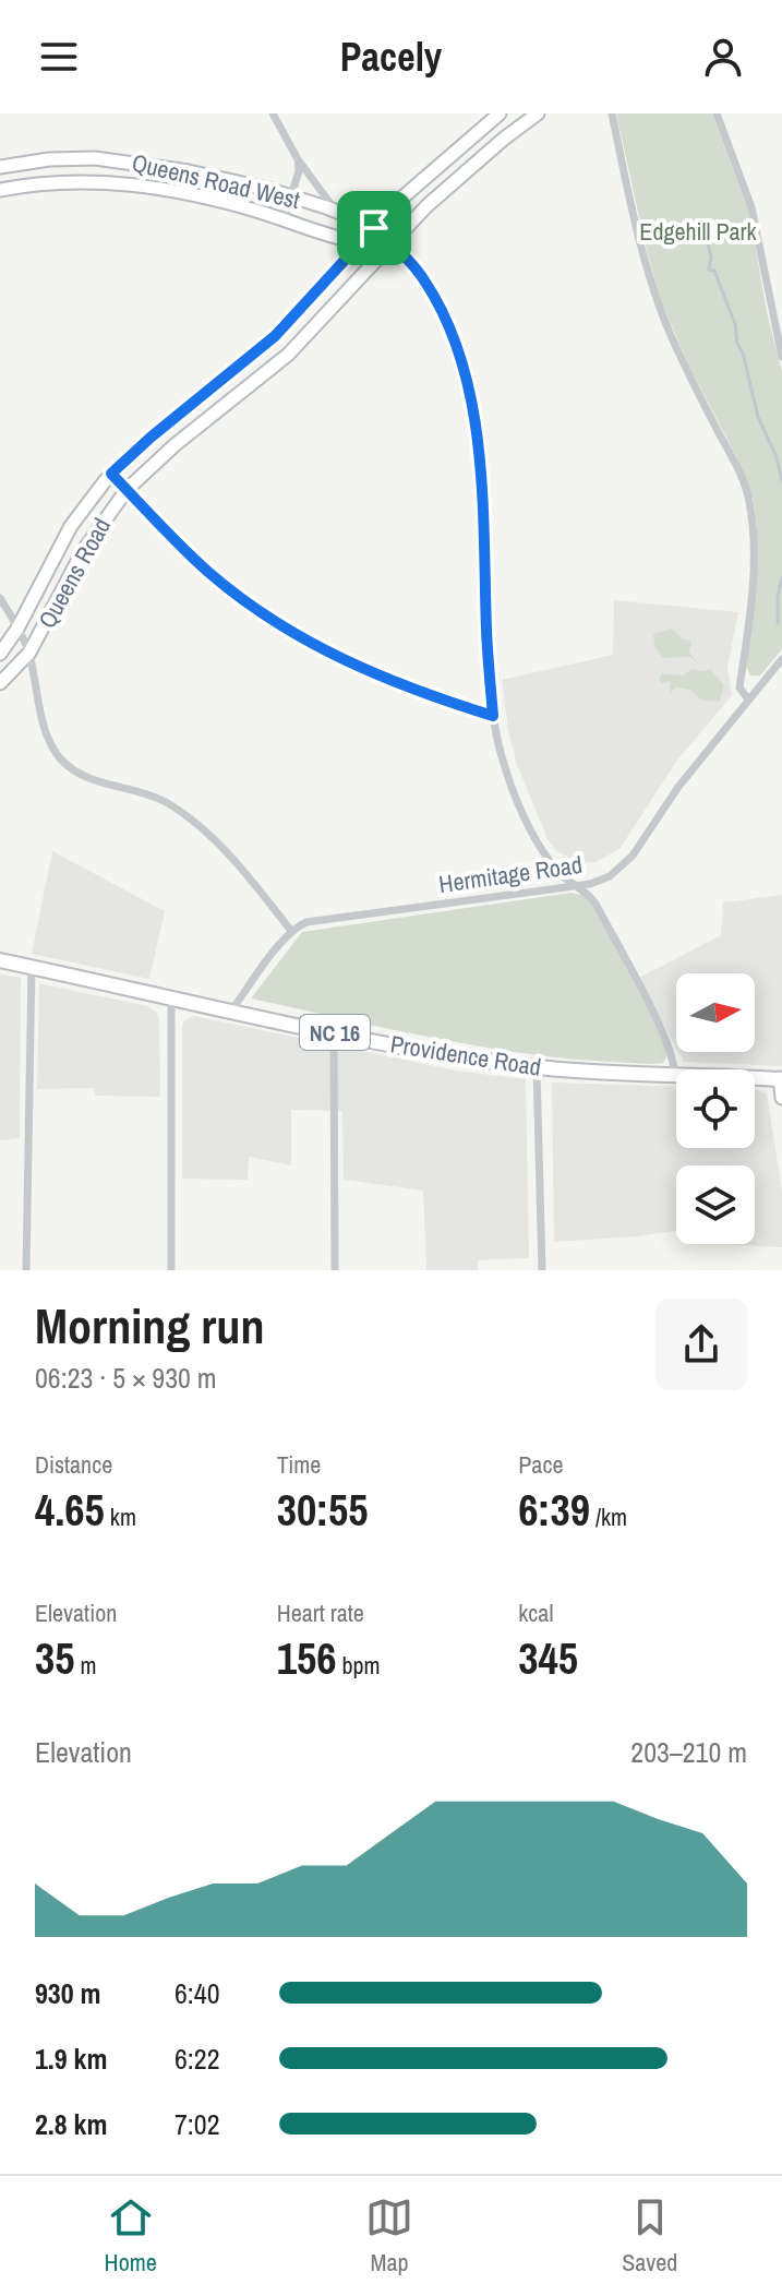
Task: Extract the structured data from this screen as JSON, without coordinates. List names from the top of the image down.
{
  "streets": {
    "main road": [
      "Queens Road West",
      "Queens Road",
      "NC 16",
      "Providence Road"
    ],
    "street": ["Hermitage Road"]
  },
  "crossings": [
    ["Queens Road West", "Queens Road"]
  ],
  "parks": ["Edgehill Park"],
  "north": "right",
  "page": {
    "header": "Pacely",
    "heading": ["Morning run", "06:23 · 5 × 930 m"],
    "stats": [
      ["Distance", "4.65 km"],
      ["Time", "30:55"],
      ["Pace", "6:39 /km"],
      ["Elevation", "35 m"],
      ["Heart rate", "156 bpm"],
      ["kcal", "345"]
    ],
    "chart": ["Elevation", "203–210 m"],
    "list": [
      {
        "name": "930 m",
        "note": "6:40"
      },
      {
        "name": "1.9 km",
        "note": "6:22"
      },
      {
        "name": "2.8 km",
        "note": "7:02"
      }
    ],
    "tabs": ["Home", "Map", "Saved"]
  }
}
